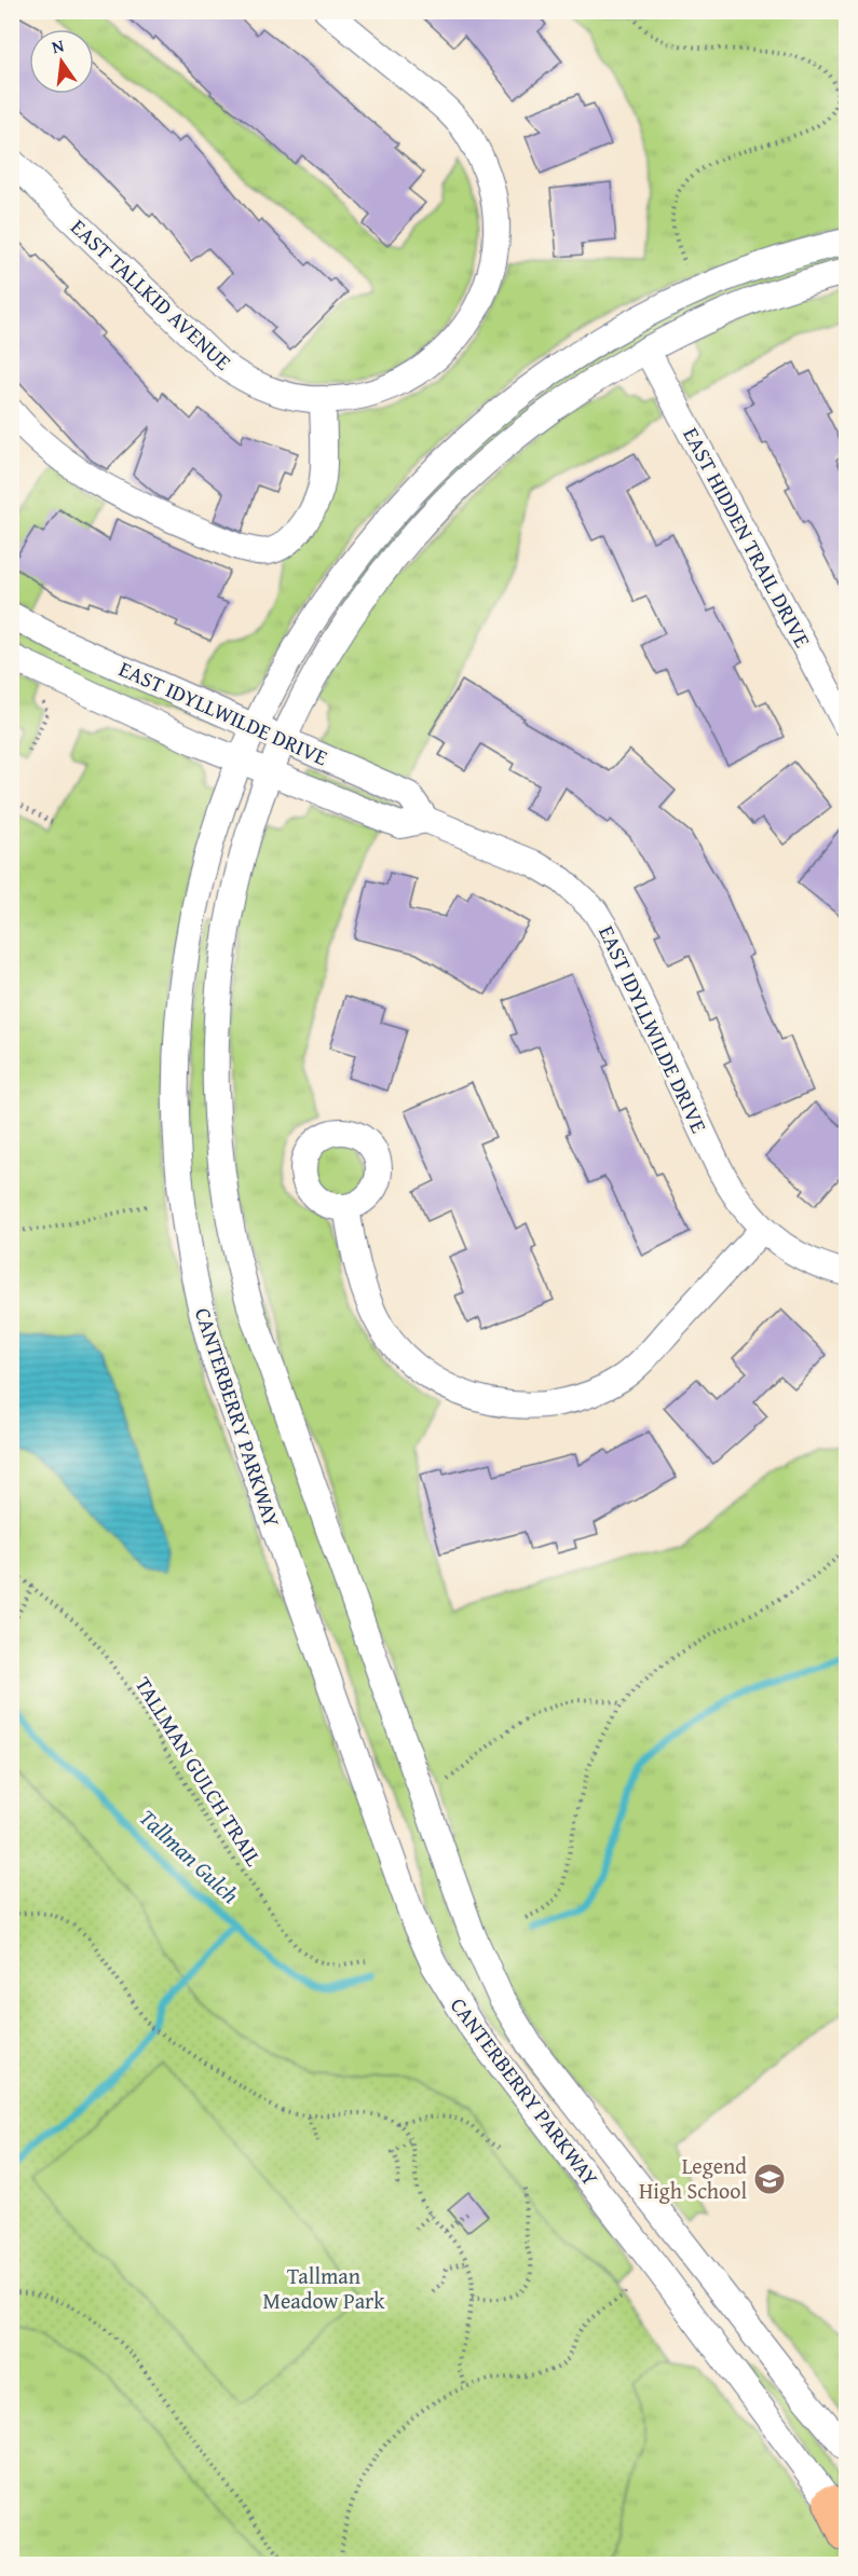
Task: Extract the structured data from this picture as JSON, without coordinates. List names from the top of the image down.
{
  "streets": {
    "street": [
      "EAST TALLKID AVENUE",
      "EAST HIDDEN TRAIL DRIVE",
      "EAST IDYLLWILDE DRIVE",
      "CANTERBERRY PARKWAY"
    ],
    "path": ["TALLMAN GULCH TRAIL"]
  },
  "crossings": [
    ["EAST HIDDEN TRAIL DRIVE", "CANTERBERRY PARKWAY"],
    ["EAST IDYLLWILDE DRIVE", "CANTERBERRY PARKWAY"]
  ],
  "water": ["Tallman Gulch"],
  "parks": ["Tallman Meadow Park"],
  "places": {
    "school or university": ["Legend High School"]
  },
  "north": "top"
}
